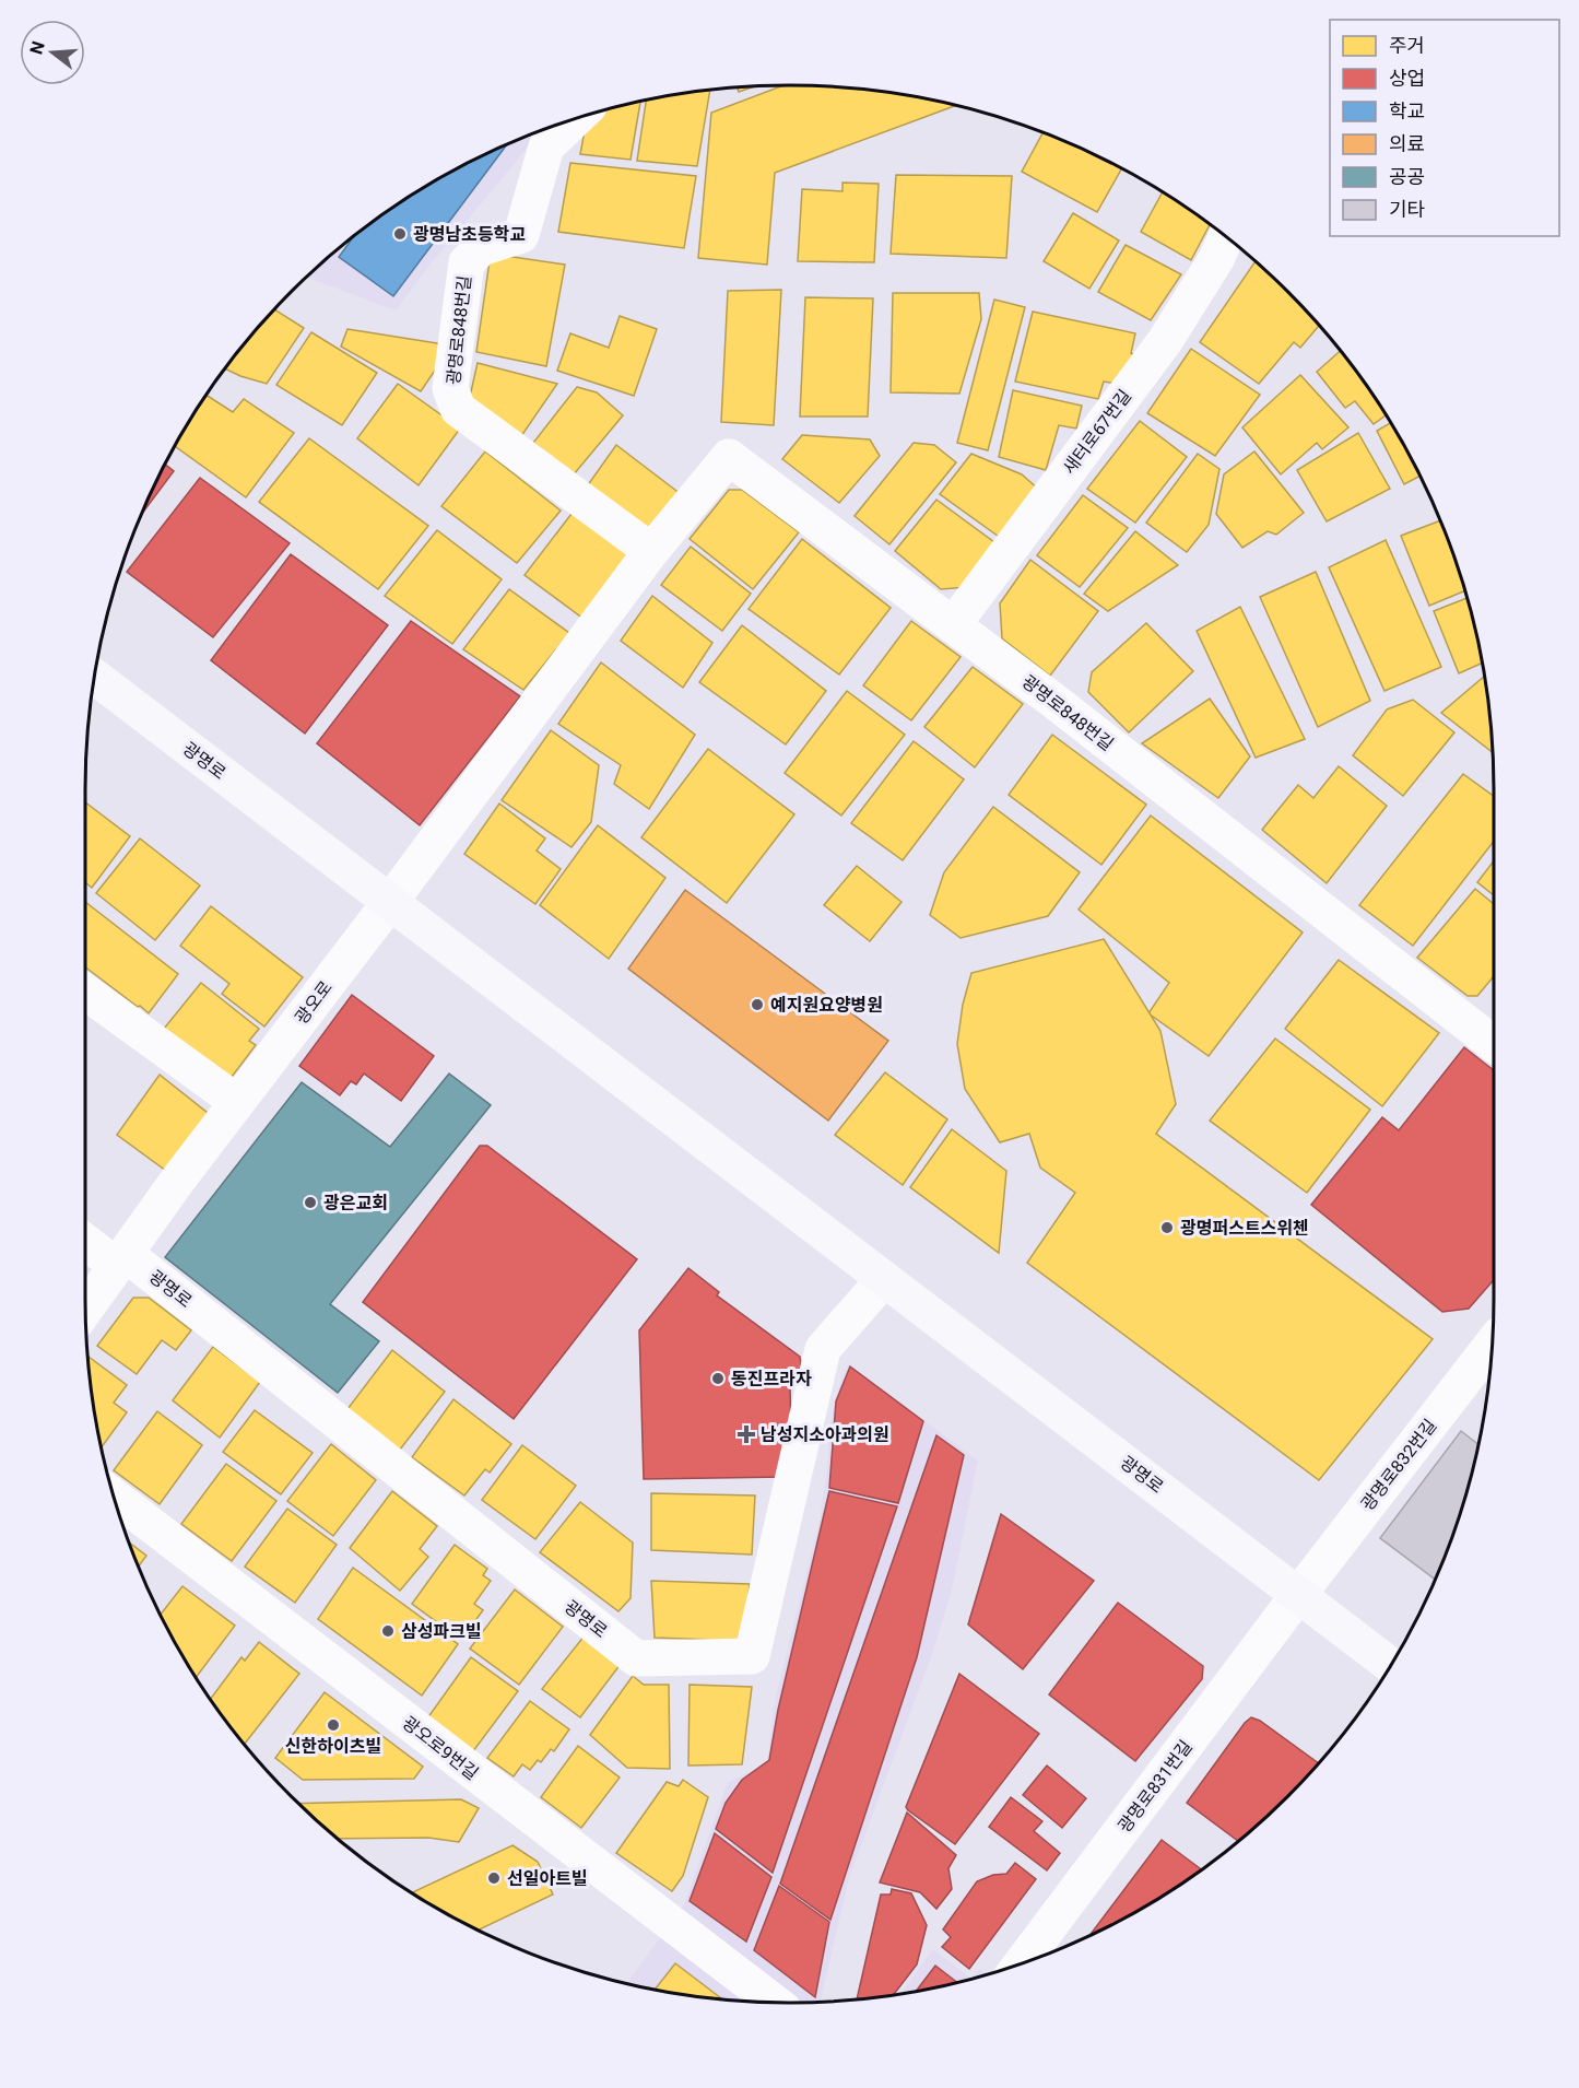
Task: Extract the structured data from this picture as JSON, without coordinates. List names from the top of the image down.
{
  "streets": {
    "main road": ["광명로"],
    "street": [
      "광명로848번길",
      "새터로67번길",
      "광오로",
      "광명로832번길",
      "광오로9번길",
      "광명로831번길"
    ]
  },
  "crossings": [
    ["광명로848번길", "새터로67번길"],
    ["광명로848번길", "광명로"],
    ["광명로848번길", "광오로"],
    ["광명로", "광오로"],
    ["광명로", "광명로832번길"],
    ["광명로", "광명로831번길"],
    ["광명로832번길", "광명로831번길"]
  ],
  "places": {
    "other": [
      "광명남초등학교",
      "예지원요양병원",
      "광은교회",
      "광명퍼스트스위첸",
      "동진프라자",
      "삼성파크빌",
      "신한하이츠빌",
      "선일아트빌"
    ],
    "health": ["남성지소아과의원"]
  },
  "legend": [
    "주거",
    "상업",
    "학교",
    "의료",
    "공공",
    "기타"
  ],
  "north": "left"
}
